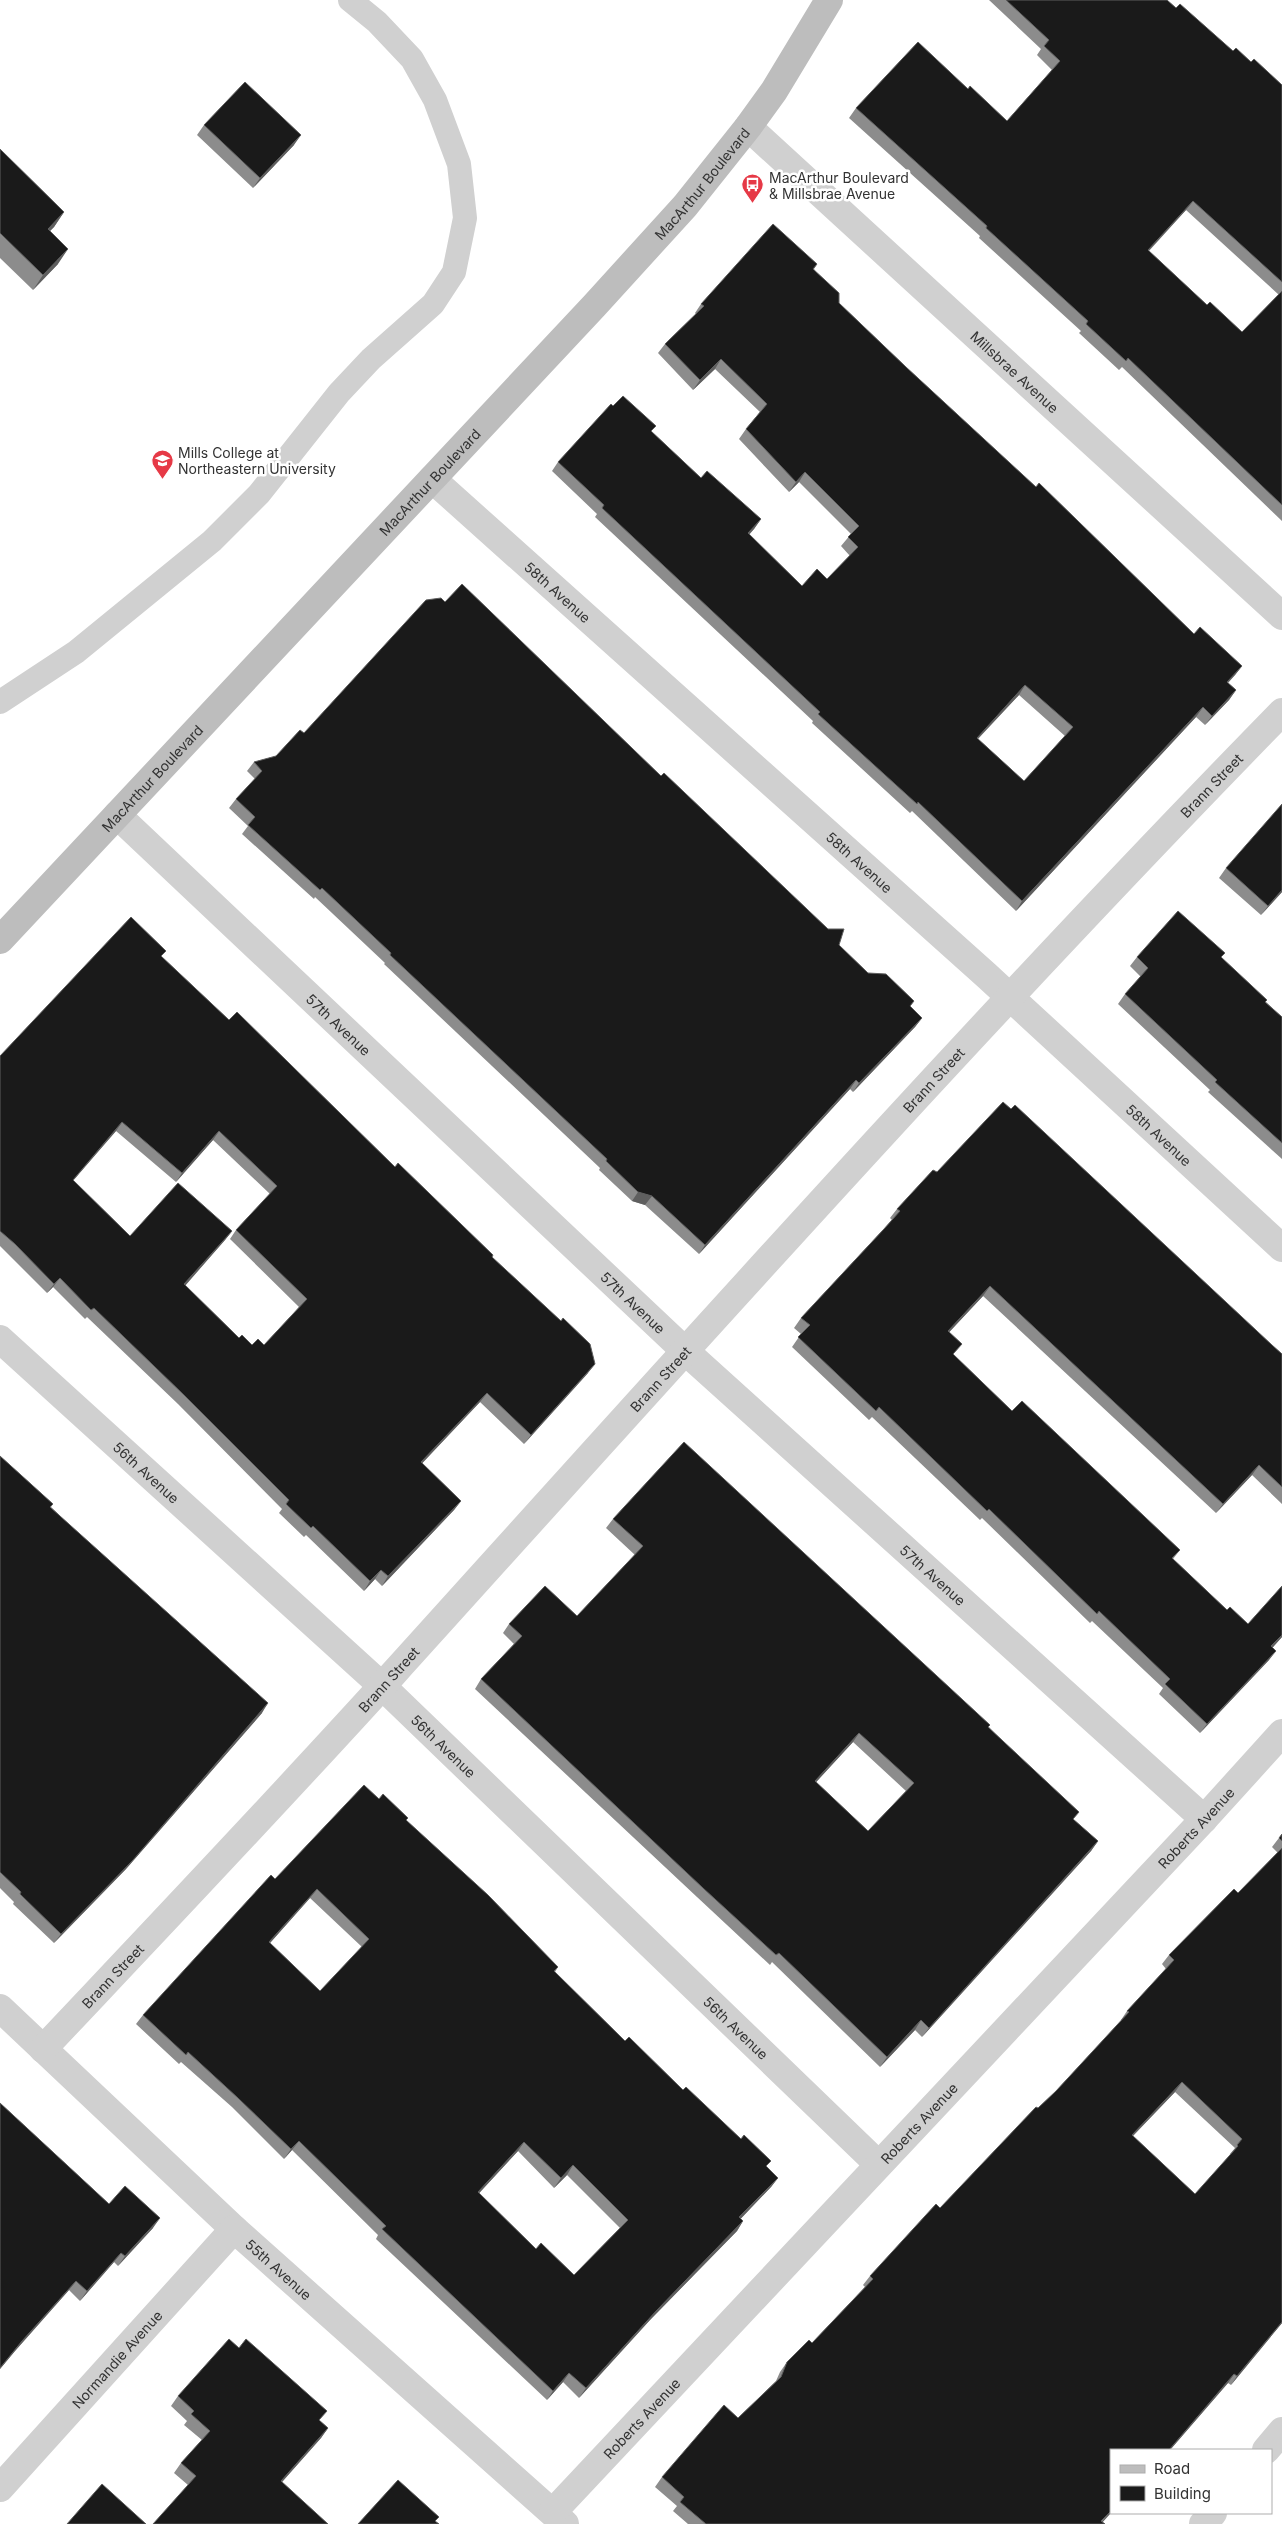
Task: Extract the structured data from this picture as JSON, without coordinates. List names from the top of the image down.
{
  "streets": {
    "main road": ["MacArthur Boulevard"],
    "street": [
      "Millsbrae Avenue",
      "58th Avenue",
      "Brann Street",
      "57th Avenue",
      "56th Avenue",
      "Roberts Avenue",
      "55th Avenue",
      "Normandie Avenue"
    ]
  },
  "crossings": [
    ["MacArthur Boulevard", "Millsbrae Avenue"],
    ["MacArthur Boulevard", "58th Avenue"],
    ["MacArthur Boulevard", "57th Avenue"],
    ["58th Avenue", "Brann Street"],
    ["Brann Street", "57th Avenue"],
    ["Brann Street", "56th Avenue"],
    ["Brann Street", "55th Avenue"],
    ["57th Avenue", "Roberts Avenue"],
    ["56th Avenue", "Roberts Avenue"],
    ["Roberts Avenue", "55th Avenue"],
    ["55th Avenue", "Normandie Avenue"]
  ],
  "places": {
    "bus stop": ["MacArthur Boulevard & Millsbrae Avenue"],
    "school or university": ["Mills College at Northeastern University"]
  },
  "legend": ["Road", "Building"]
}
